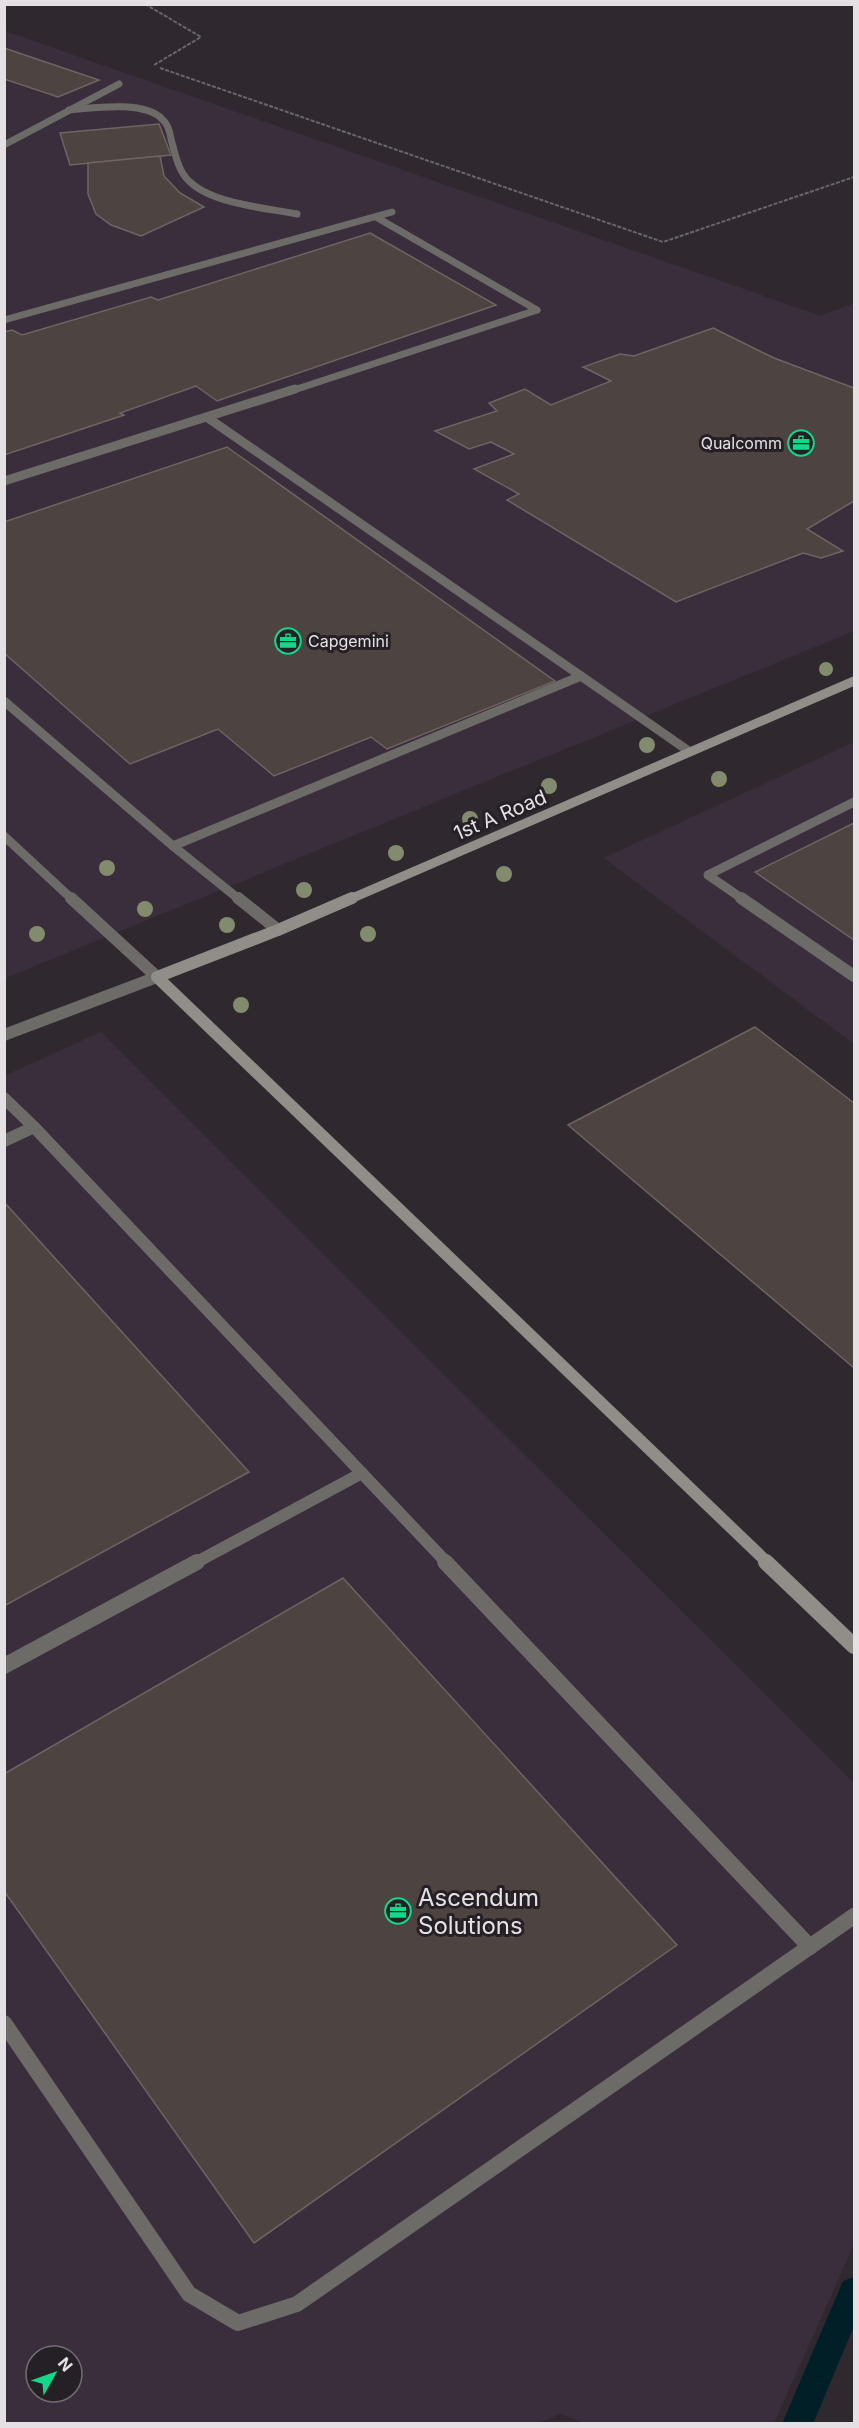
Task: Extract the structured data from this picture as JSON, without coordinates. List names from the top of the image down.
{
  "streets": {
    "street": ["1st A Road"]
  },
  "places": {
    "office": ["Qualcomm", "Capgemini", "Ascendum Solutions"]
  },
  "north": "top right"
}
